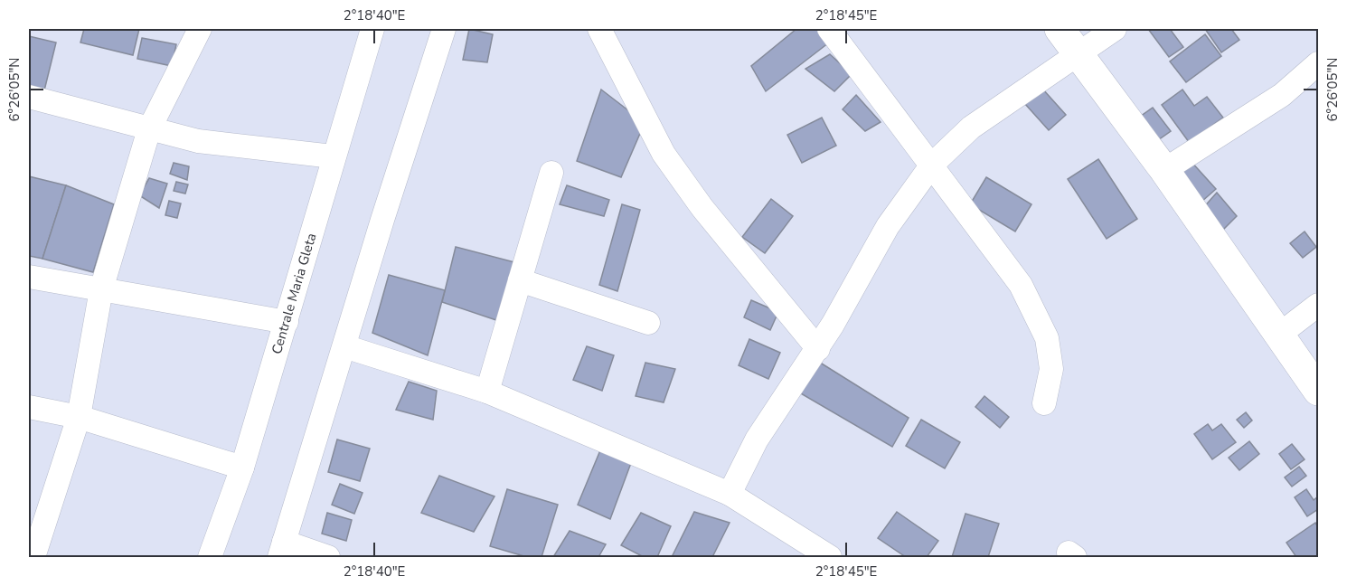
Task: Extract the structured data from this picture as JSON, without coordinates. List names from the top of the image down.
{
  "streets": {
    "street": ["Centrale Maria Gleta"]
  },
  "coordinates": ["2°18'40\"E", "2°18'45\"E", "6°26'05\"N"]
}
